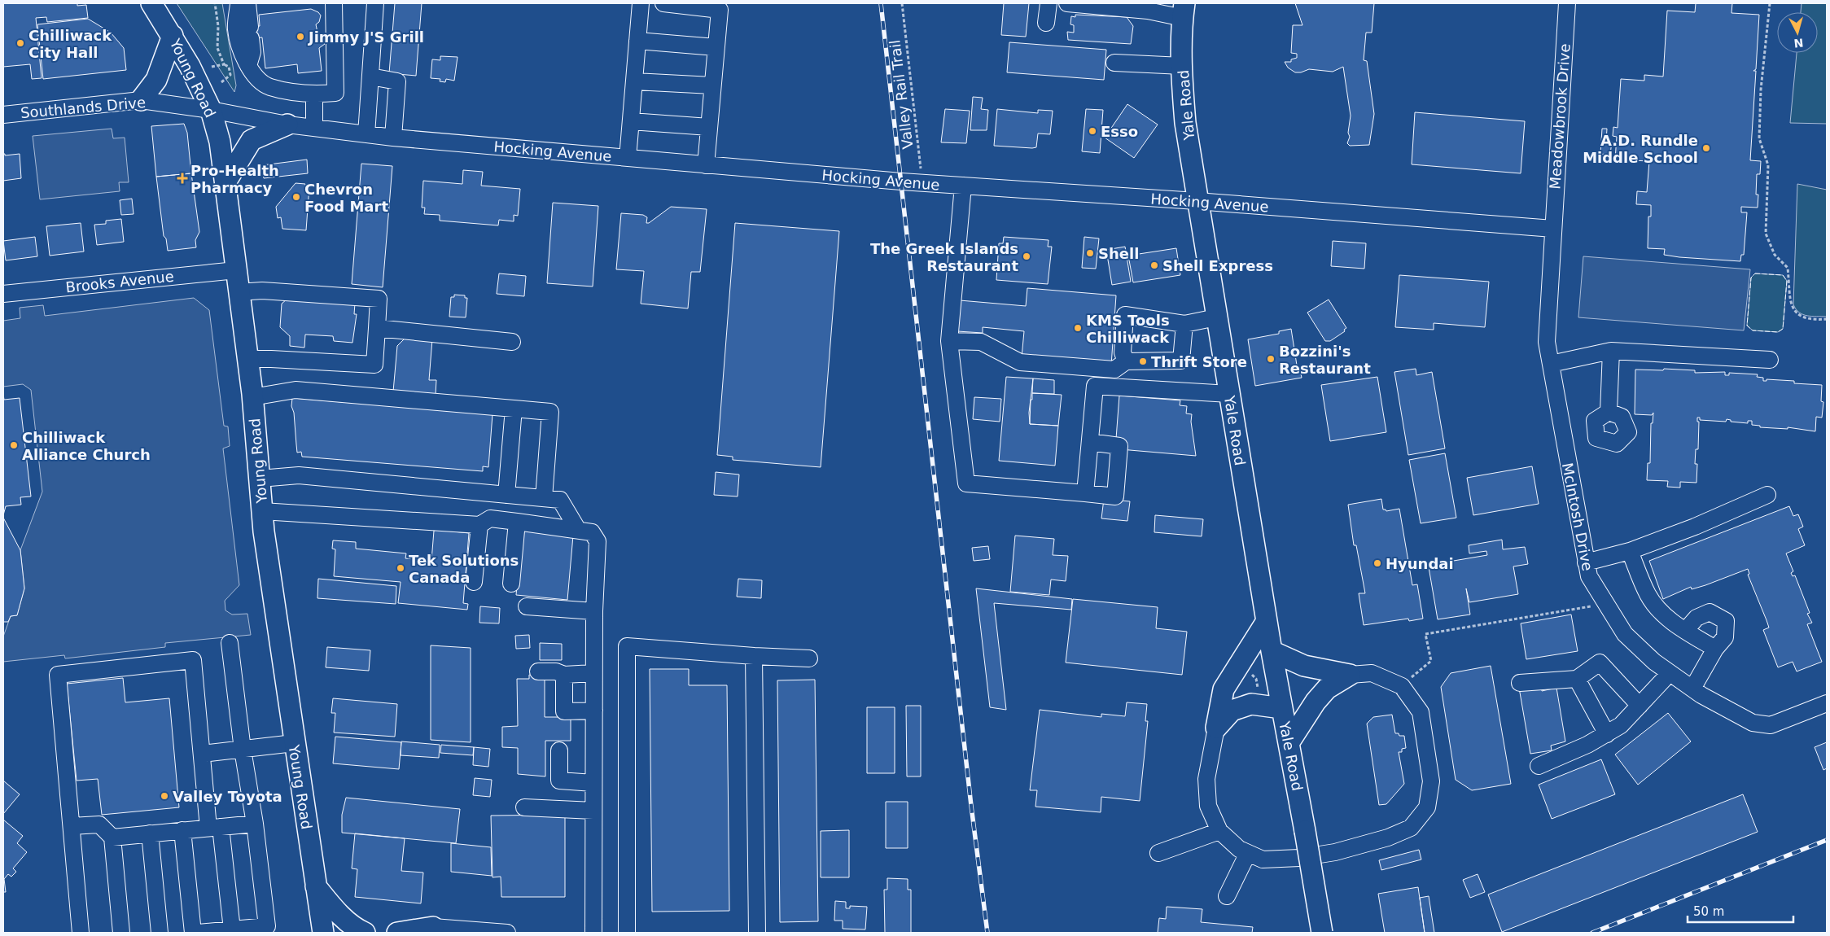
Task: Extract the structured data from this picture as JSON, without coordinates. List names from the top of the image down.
{
  "streets": {
    "main road": ["Young Road", "Yale Road"],
    "street": [
      "Southlands Drive",
      "Meadowbrook Drive",
      "Hocking Avenue",
      "Brooks Avenue",
      "McIntosh Drive"
    ],
    "path": ["Valley Rail Trail"]
  },
  "crossings": [
    ["Young Road", "Southlands Drive"],
    ["Young Road", "Hocking Avenue"],
    ["Young Road", "Brooks Avenue"],
    ["Valley Rail Trail", "Hocking Avenue"],
    ["Yale Road", "Hocking Avenue"],
    ["Southlands Drive", "Hocking Avenue"],
    ["Meadowbrook Drive", "Hocking Avenue"],
    ["Meadowbrook Drive", "McIntosh Drive"],
    ["Hocking Avenue", "McIntosh Drive"]
  ],
  "places": {
    "other": [
      "Jimmy J'S Grill",
      "Chilliwack City Hall",
      "Esso",
      "A.D. Rundle Middle School",
      "Chevron Food Mart",
      "Shell",
      "The Greek Islands Restaurant",
      "Shell Express",
      "KMS Tools Chilliwack",
      "Bozzini's Restaurant",
      "Thrift Store",
      "Chilliwack Alliance Church",
      "Hyundai",
      "Tek Solutions Canada",
      "Valley Toyota"
    ],
    "health": ["Pro-Health Pharmacy"]
  },
  "scale_bar": "50 m",
  "north": "bottom"
}
